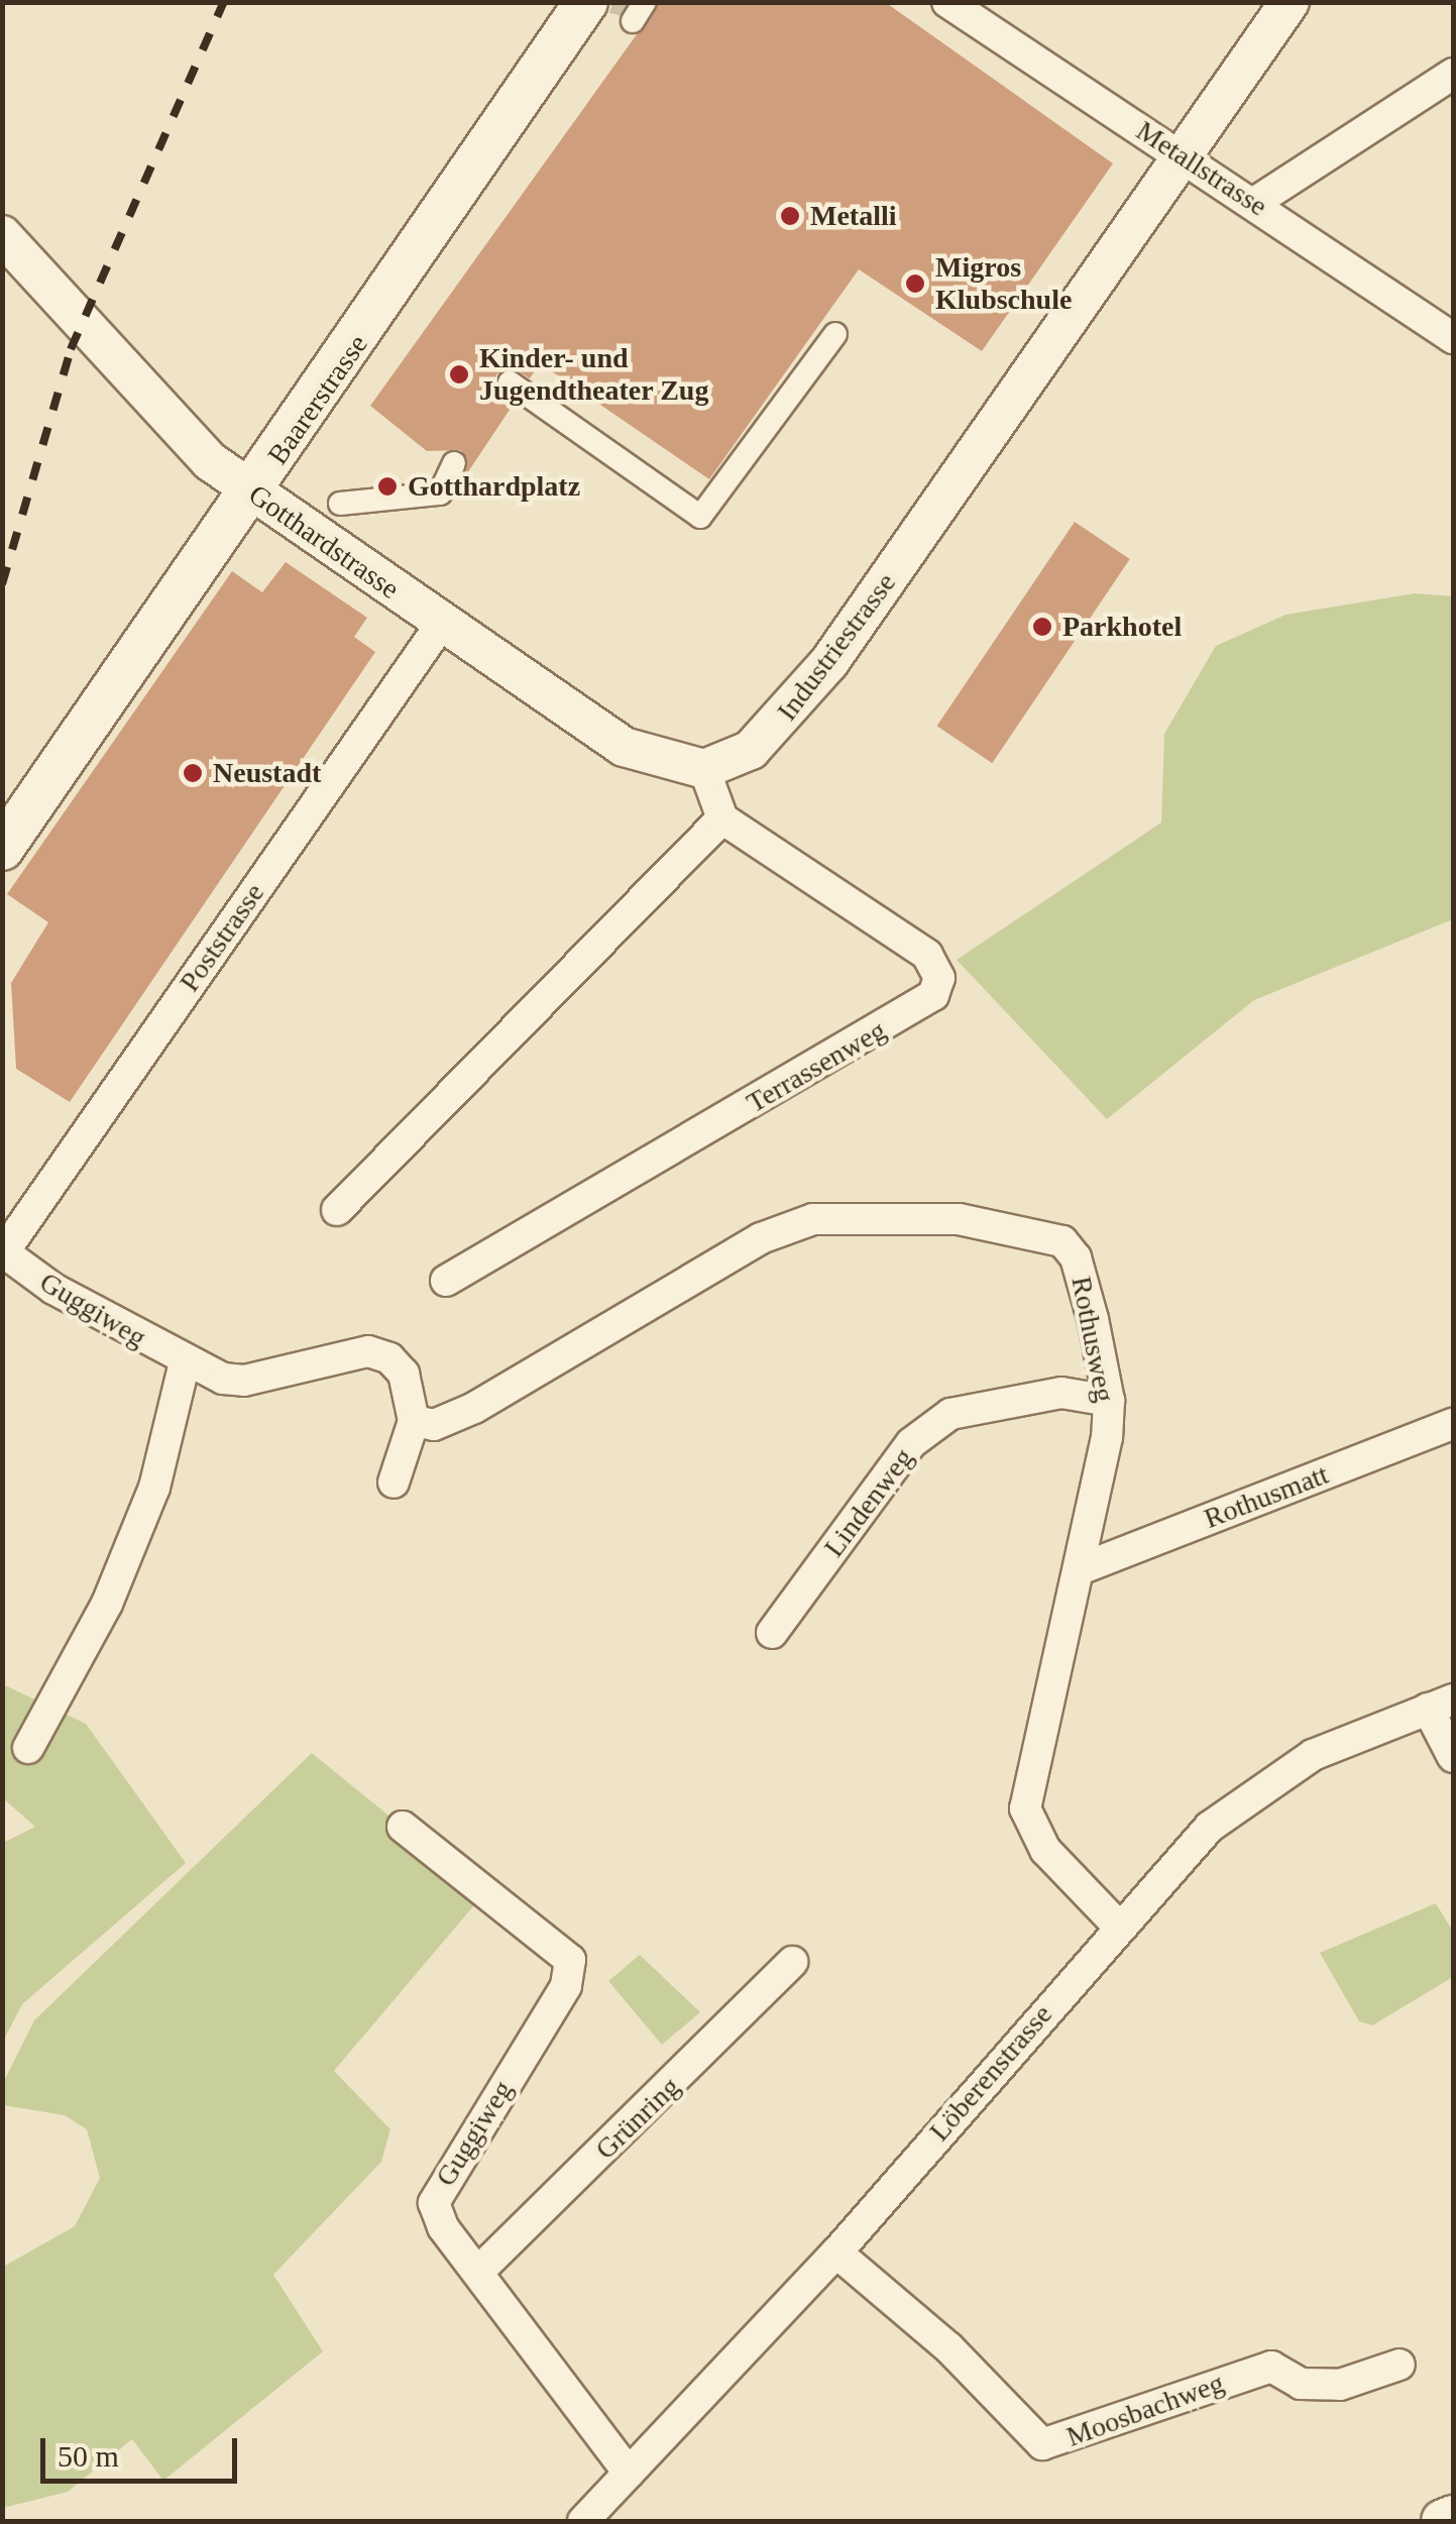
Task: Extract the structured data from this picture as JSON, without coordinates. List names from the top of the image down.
{
  "streets": {
    "main road": ["Baarerstrasse"],
    "street": [
      "Metallstrasse",
      "Gotthardstrasse",
      "Industriestrasse",
      "Poststrasse",
      "Terrassenweg",
      "Guggiweg",
      "Rothusweg",
      "Rothusmatt",
      "Lindenweg",
      "Löberenstrasse",
      "Grünring",
      "Moosbachweg"
    ]
  },
  "crossings": [
    ["Metallstrasse", "Industriestrasse"],
    ["Baarerstrasse", "Gotthardstrasse"],
    ["Gotthardstrasse", "Industriestrasse"],
    ["Gotthardstrasse", "Poststrasse"],
    ["Poststrasse", "Guggiweg"],
    ["Guggiweg", "Rothusweg"],
    ["Guggiweg", "Löberenstrasse"],
    ["Guggiweg", "Grünring"],
    ["Rothusweg", "Rothusmatt"],
    ["Rothusweg", "Lindenweg"],
    ["Rothusweg", "Löberenstrasse"],
    ["Löberenstrasse", "Moosbachweg"]
  ],
  "places": [
    "Metalli",
    "Migros Klubschule",
    "Kinder- und Jugendtheater Zug",
    "Gotthardplatz",
    "Parkhotel",
    "Neustadt"
  ],
  "scale_bar": "50 m"
}
